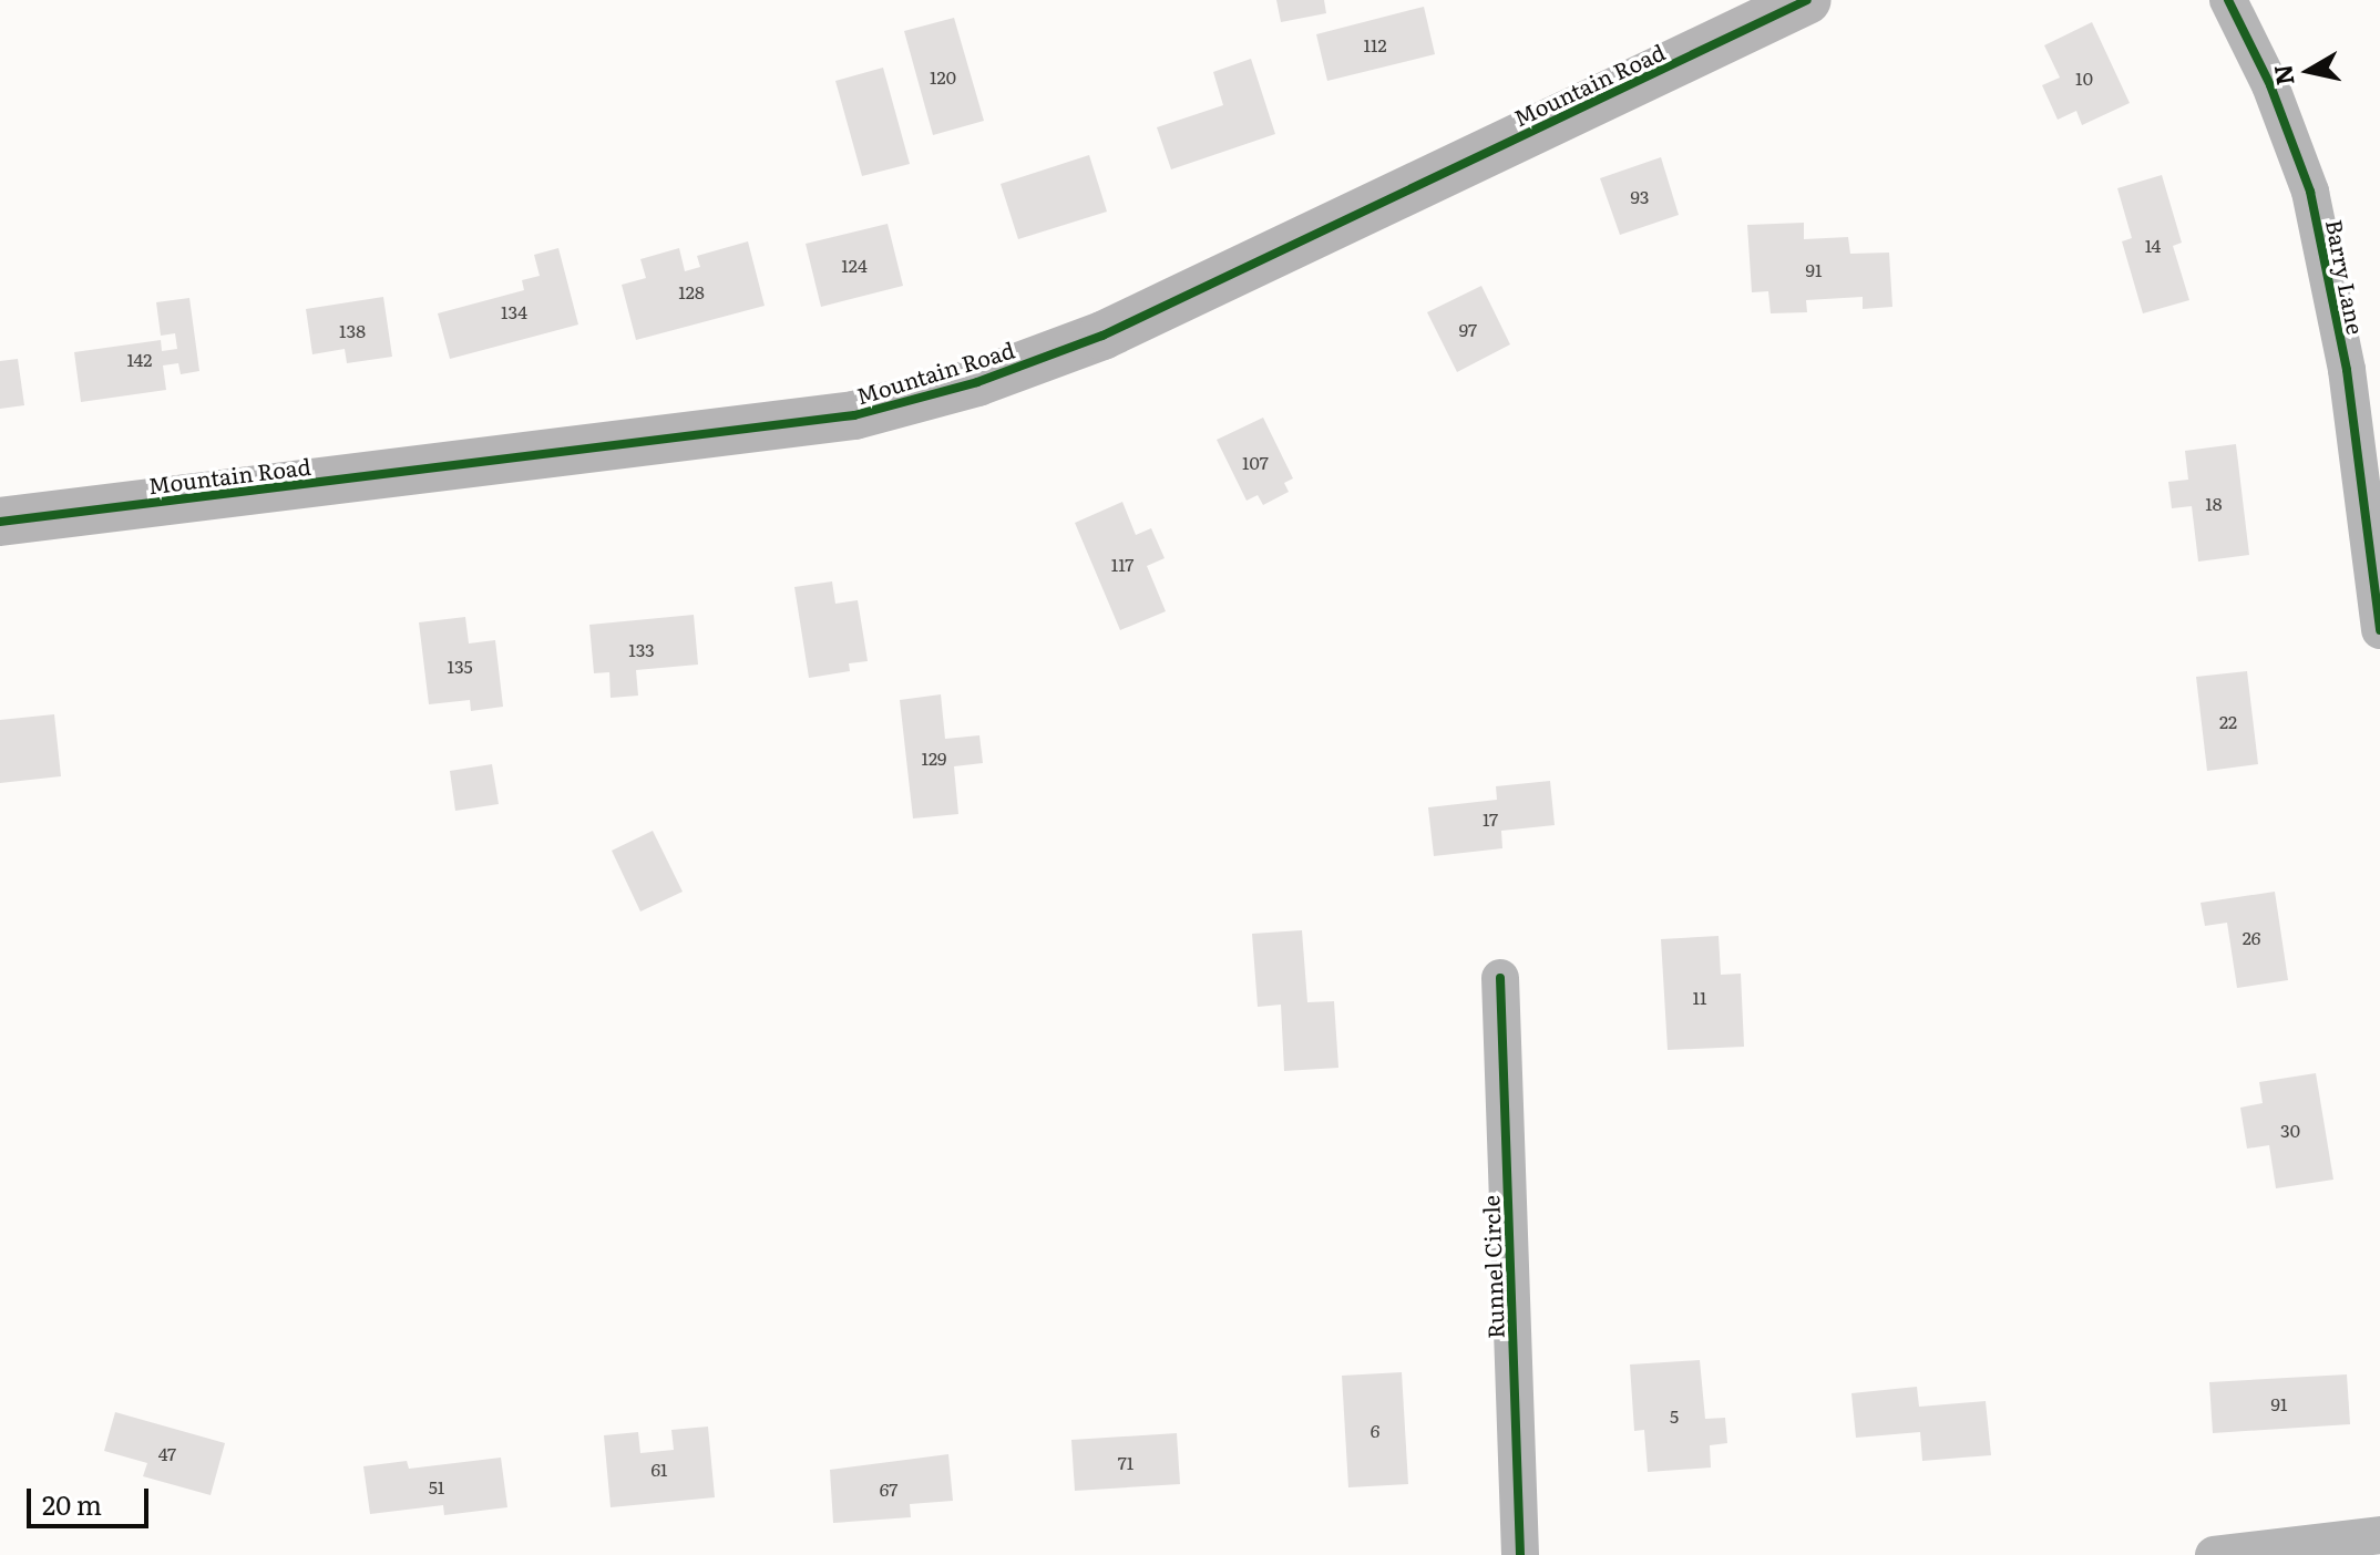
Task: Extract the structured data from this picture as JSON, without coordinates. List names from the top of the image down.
{
  "streets": {
    "street": ["Mountain Road", "Barry Lane", "Runnel Circle"]
  },
  "house_numbers": [
    "112",
    "120",
    "10",
    "93",
    "14",
    "124",
    "91",
    "128",
    "134",
    "97",
    "138",
    "142",
    "107",
    "18",
    "117",
    "133",
    "135",
    "22",
    "129",
    "17",
    "26",
    "11",
    "30",
    "91",
    "5",
    "6",
    "47",
    "71",
    "61",
    "51",
    "67"
  ],
  "scale_bar": "20 m",
  "north": "left"
}
